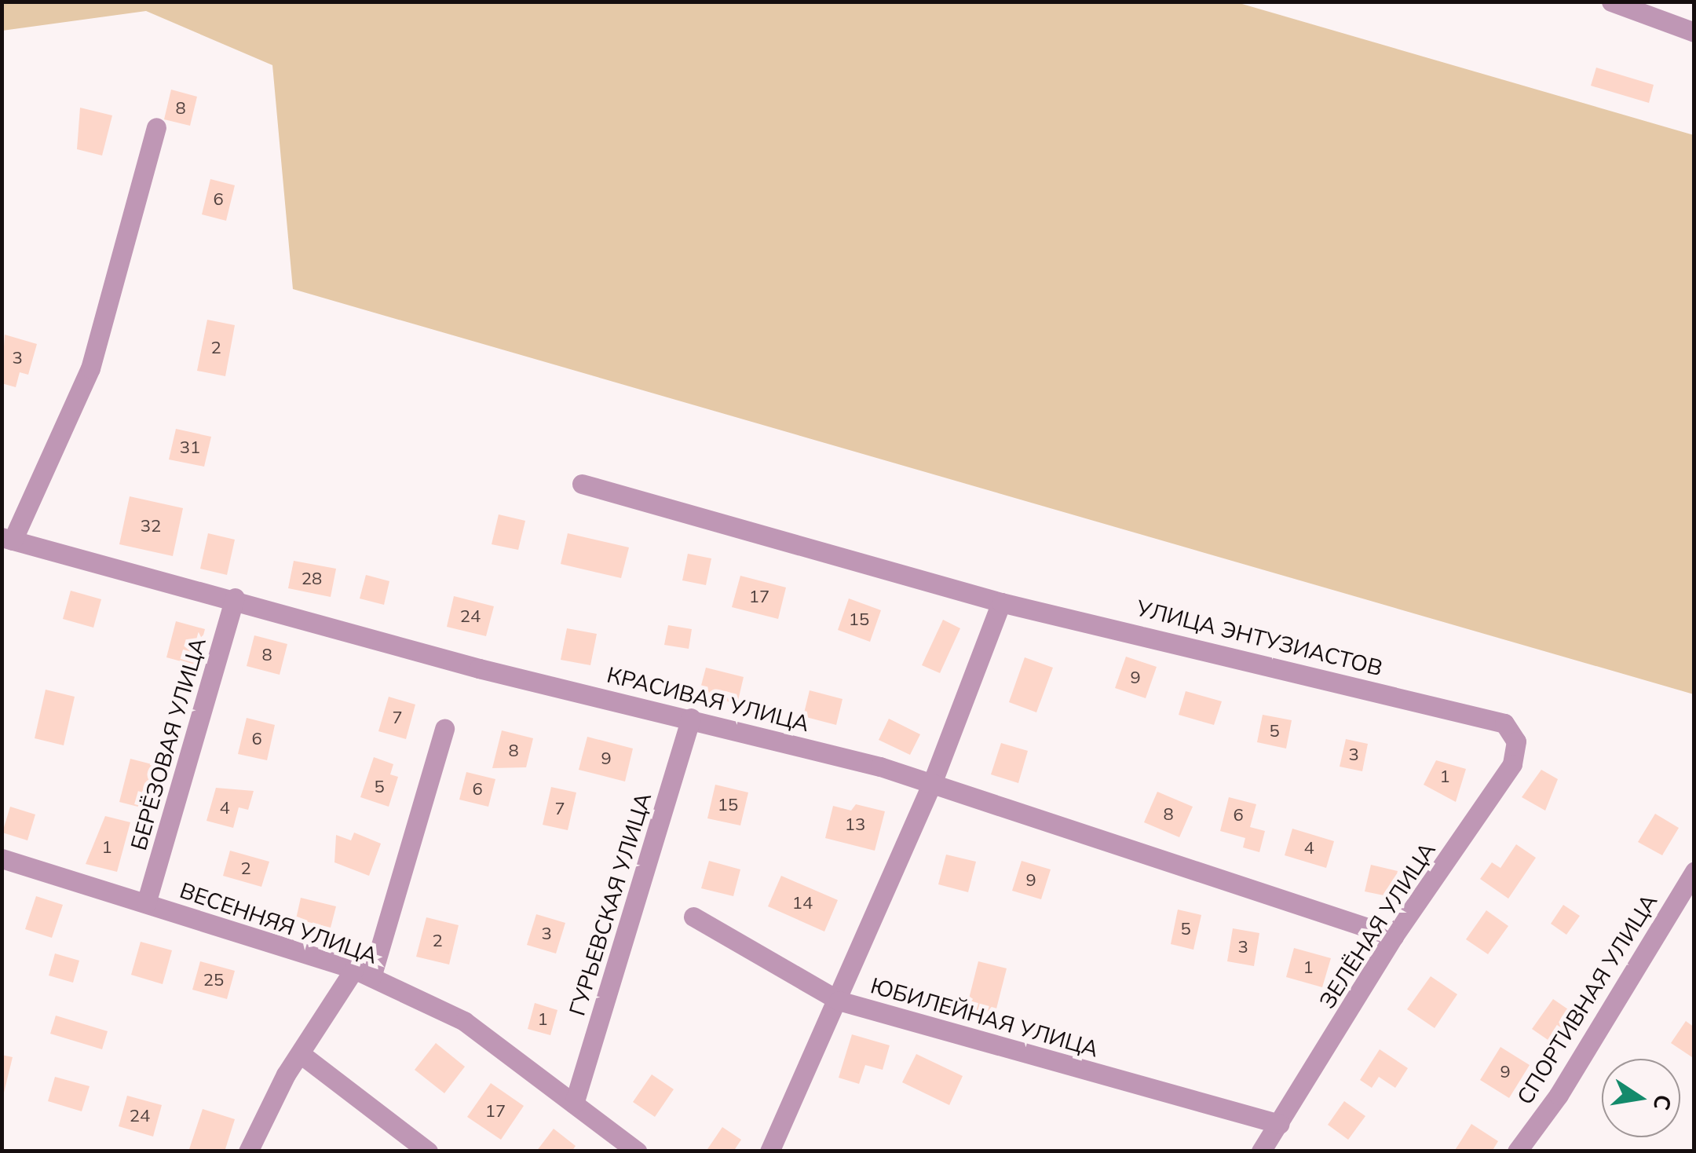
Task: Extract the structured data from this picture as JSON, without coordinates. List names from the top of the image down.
{
  "streets": {
    "street": [
      "УЛИЦА ЭНТУЗИАСТОВ",
      "КРАСИВАЯ УЛИЦА",
      "БЕРЁЗОВАЯ УЛИЦА",
      "ГУРЬЕВСКАЯ УЛИЦА",
      "ВЕСЕННЯЯ УЛИЦА",
      "ЗЕЛЁНАЯ УЛИЦА",
      "СПОРТИВНАЯ УЛИЦА",
      "ЮБИЛЕЙНАЯ УЛИЦА"
    ]
  },
  "crossings": [
    ["УЛИЦА ЭНТУЗИАСТОВ", "ЗЕЛЁНАЯ УЛИЦА"],
    ["КРАСИВАЯ УЛИЦА", "БЕРЁЗОВАЯ УЛИЦА"],
    ["КРАСИВАЯ УЛИЦА", "ГУРЬЕВСКАЯ УЛИЦА"],
    ["КРАСИВАЯ УЛИЦА", "ЗЕЛЁНАЯ УЛИЦА"],
    ["БЕРЁЗОВАЯ УЛИЦА", "ВЕСЕННЯЯ УЛИЦА"],
    ["ГУРЬЕВСКАЯ УЛИЦА", "ВЕСЕННЯЯ УЛИЦА"],
    ["ЗЕЛЁНАЯ УЛИЦА", "ЮБИЛЕЙНАЯ УЛИЦА"]
  ],
  "house_numbers": [
    "8",
    "6",
    "2",
    "3",
    "31",
    "32",
    "28",
    "17",
    "24",
    "15",
    "8",
    "9",
    "7",
    "5",
    "6",
    "8",
    "3",
    "9",
    "1",
    "5",
    "6",
    "15",
    "4",
    "7",
    "8",
    "6",
    "13",
    "1",
    "4",
    "2",
    "9",
    "14",
    "5",
    "3",
    "2",
    "3",
    "1",
    "25",
    "1",
    "9",
    "17",
    "24"
  ],
  "north": "right"
}
